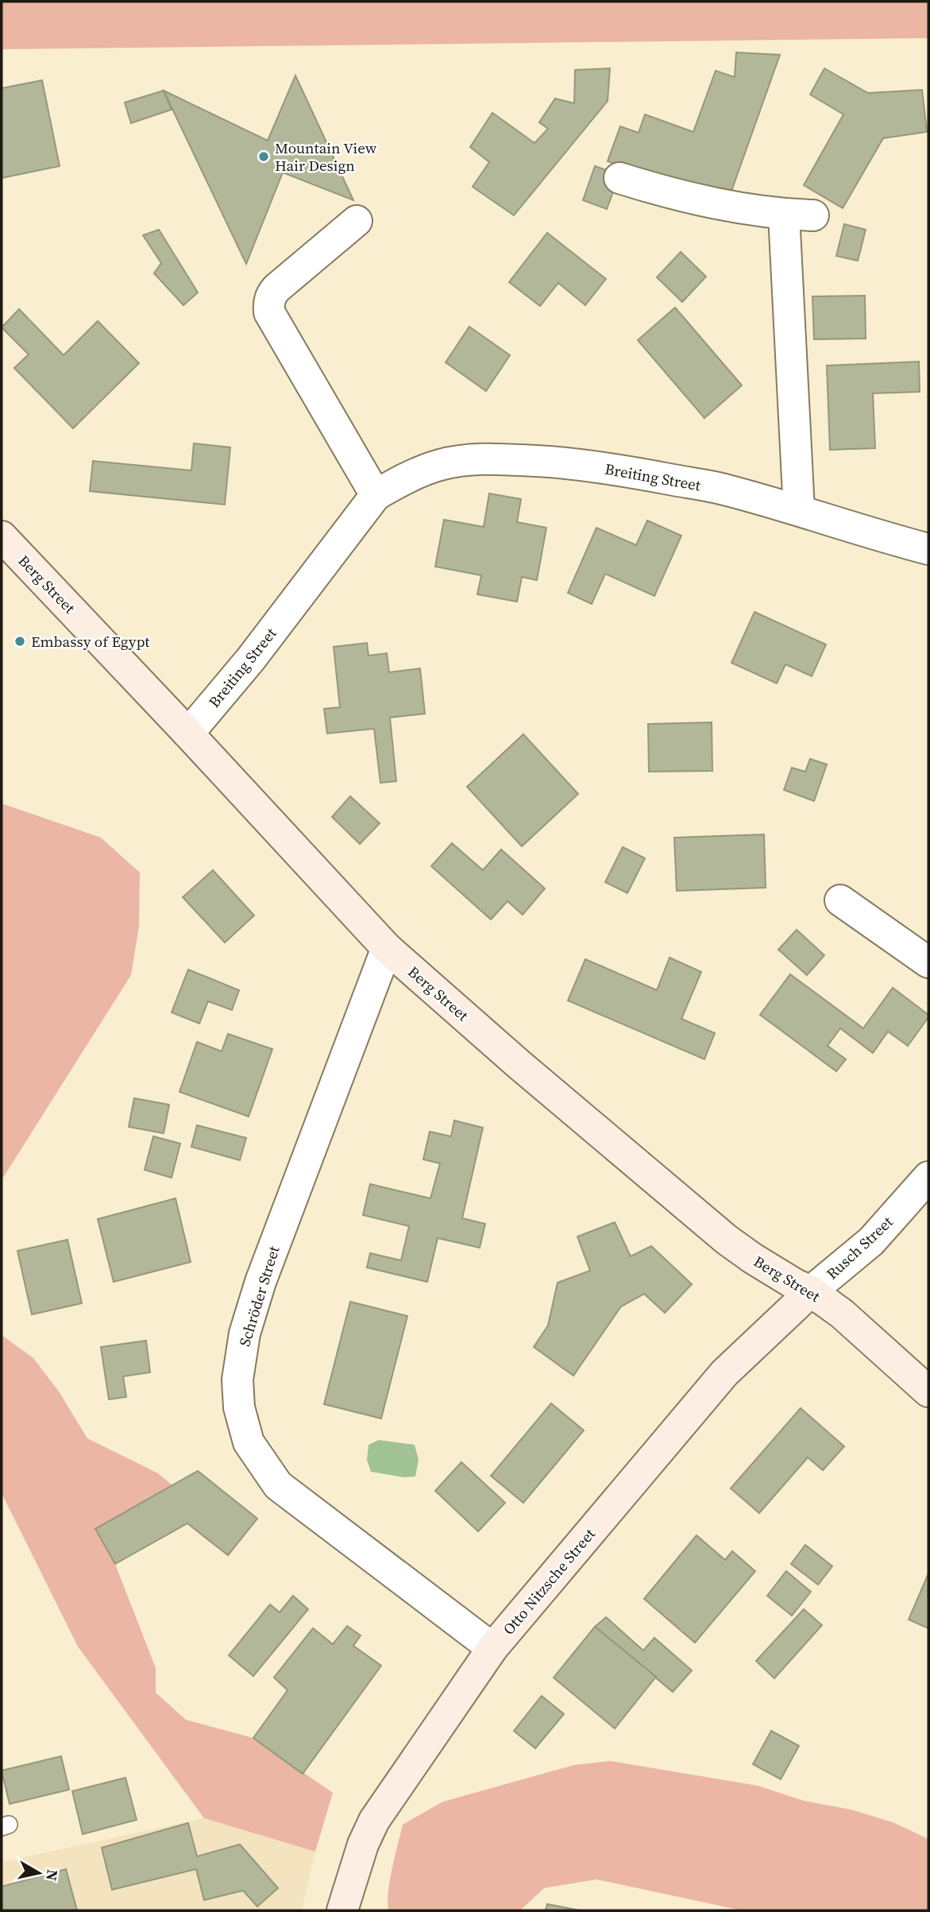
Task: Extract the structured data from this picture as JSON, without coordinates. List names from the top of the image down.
{
  "streets": {
    "street": [
      "Breiting Street",
      "Berg Street",
      "Rusch Street",
      "Schröder Street",
      "Otto Nitzsche Street"
    ]
  },
  "crossings": [
    ["Breiting Street", "Berg Street"],
    ["Berg Street", "Rusch Street"],
    ["Berg Street", "Schröder Street"],
    ["Berg Street", "Otto Nitzsche Street"],
    ["Rusch Street", "Otto Nitzsche Street"],
    ["Schröder Street", "Otto Nitzsche Street"]
  ],
  "places": ["Mountain View Hair Design", "Embassy of Egypt"],
  "north": "right"
}
